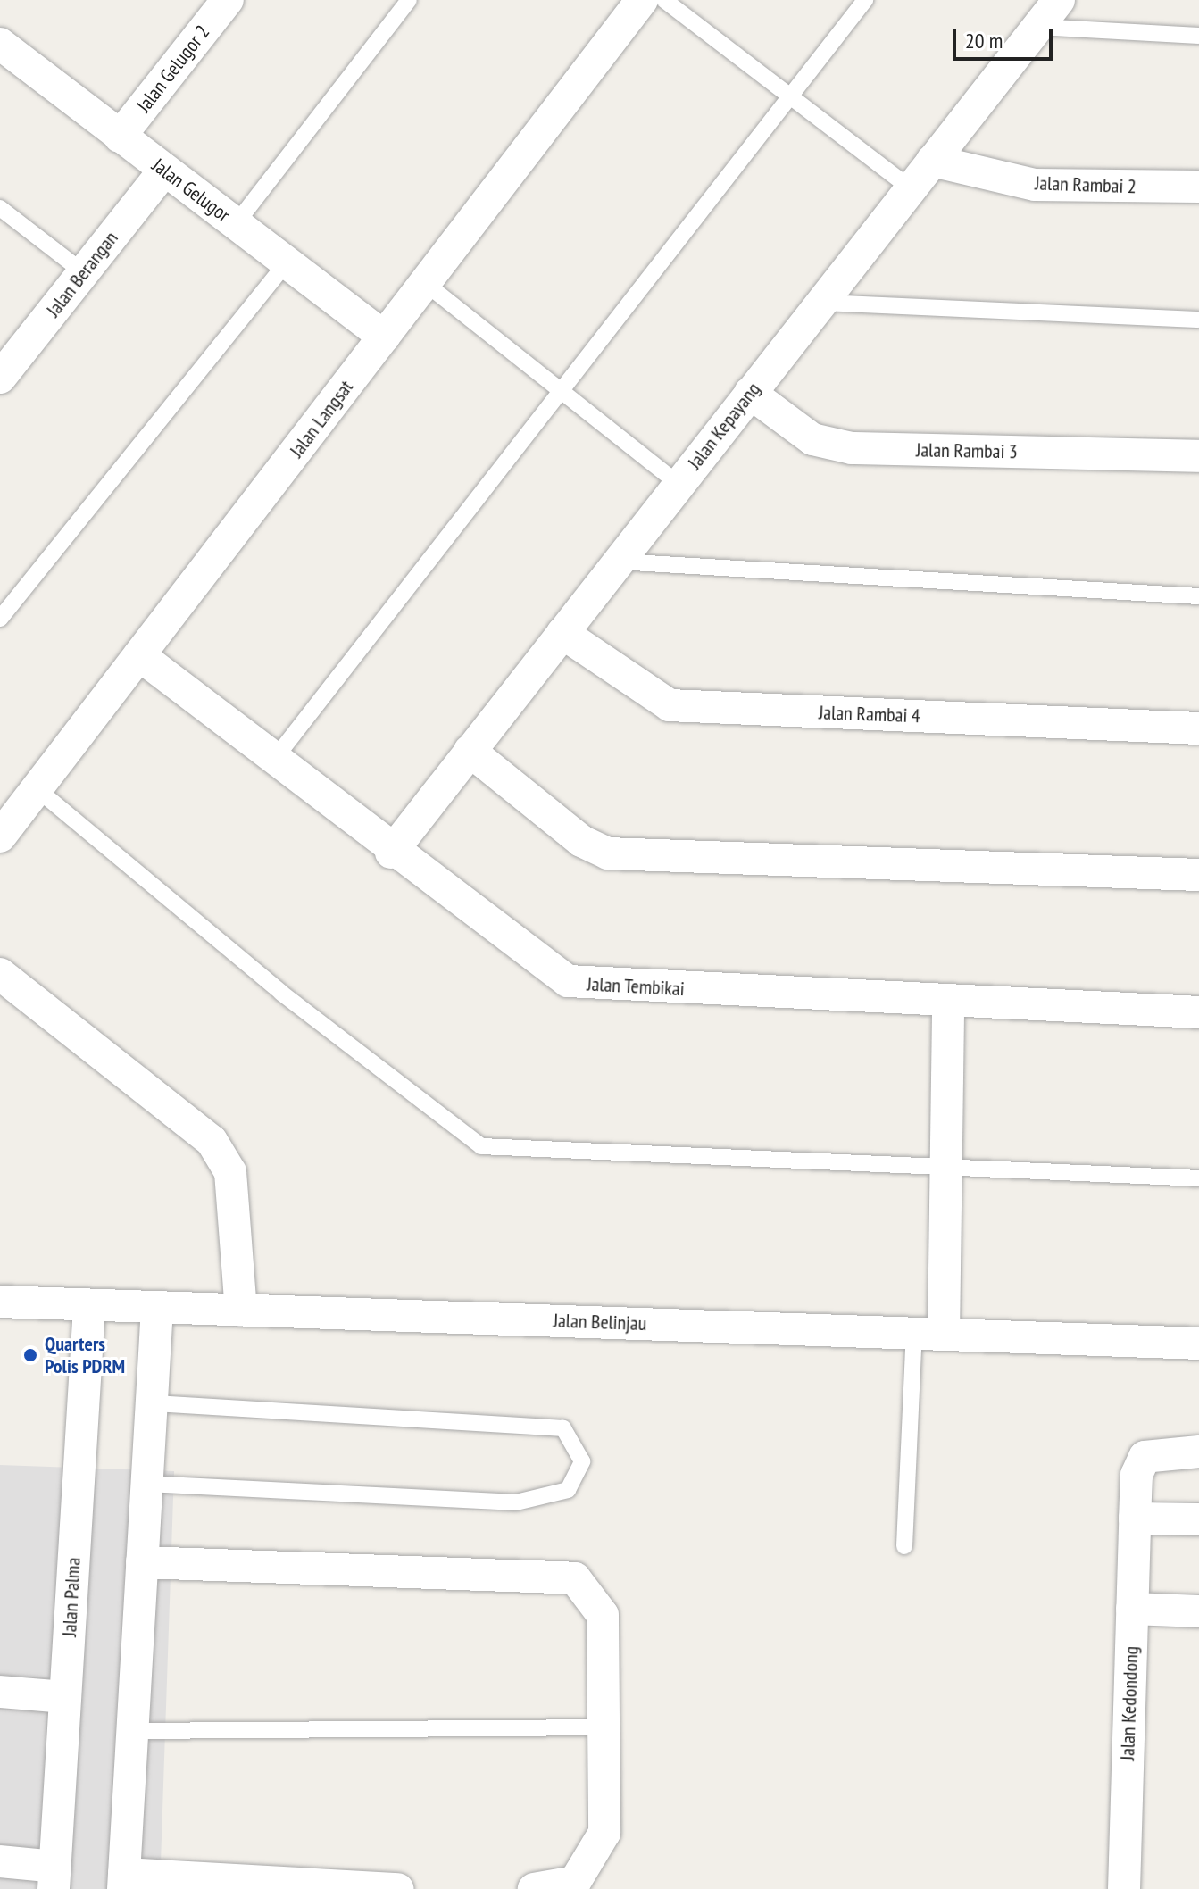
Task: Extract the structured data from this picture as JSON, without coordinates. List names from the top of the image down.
{
  "streets": {
    "street": [
      "Jalan Gelugor 2",
      "Jalan Rambai 2",
      "Jalan Gelugor",
      "Jalan Berangan",
      "Jalan Langsat",
      "Jalan Kepayang",
      "Jalan Rambai 3",
      "Jalan Rambai 4",
      "Jalan Tembikai",
      "Jalan Belinjau",
      "Jalan Palma",
      "Jalan Kedondong"
    ]
  },
  "crossings": [
    ["Jalan Gelugor 2", "Jalan Gelugor"],
    ["Jalan Rambai 2", "Jalan Kepayang"],
    ["Jalan Gelugor", "Jalan Berangan"],
    ["Jalan Gelugor", "Jalan Langsat"],
    ["Jalan Langsat", "Jalan Tembikai"],
    ["Jalan Kepayang", "Jalan Rambai 3"],
    ["Jalan Kepayang", "Jalan Rambai 4"],
    ["Jalan Kepayang", "Jalan Tembikai"],
    ["Jalan Belinjau", "Jalan Palma"]
  ],
  "places": ["Quarters Polis PDRM"],
  "scale_bar": "20 m"
}
